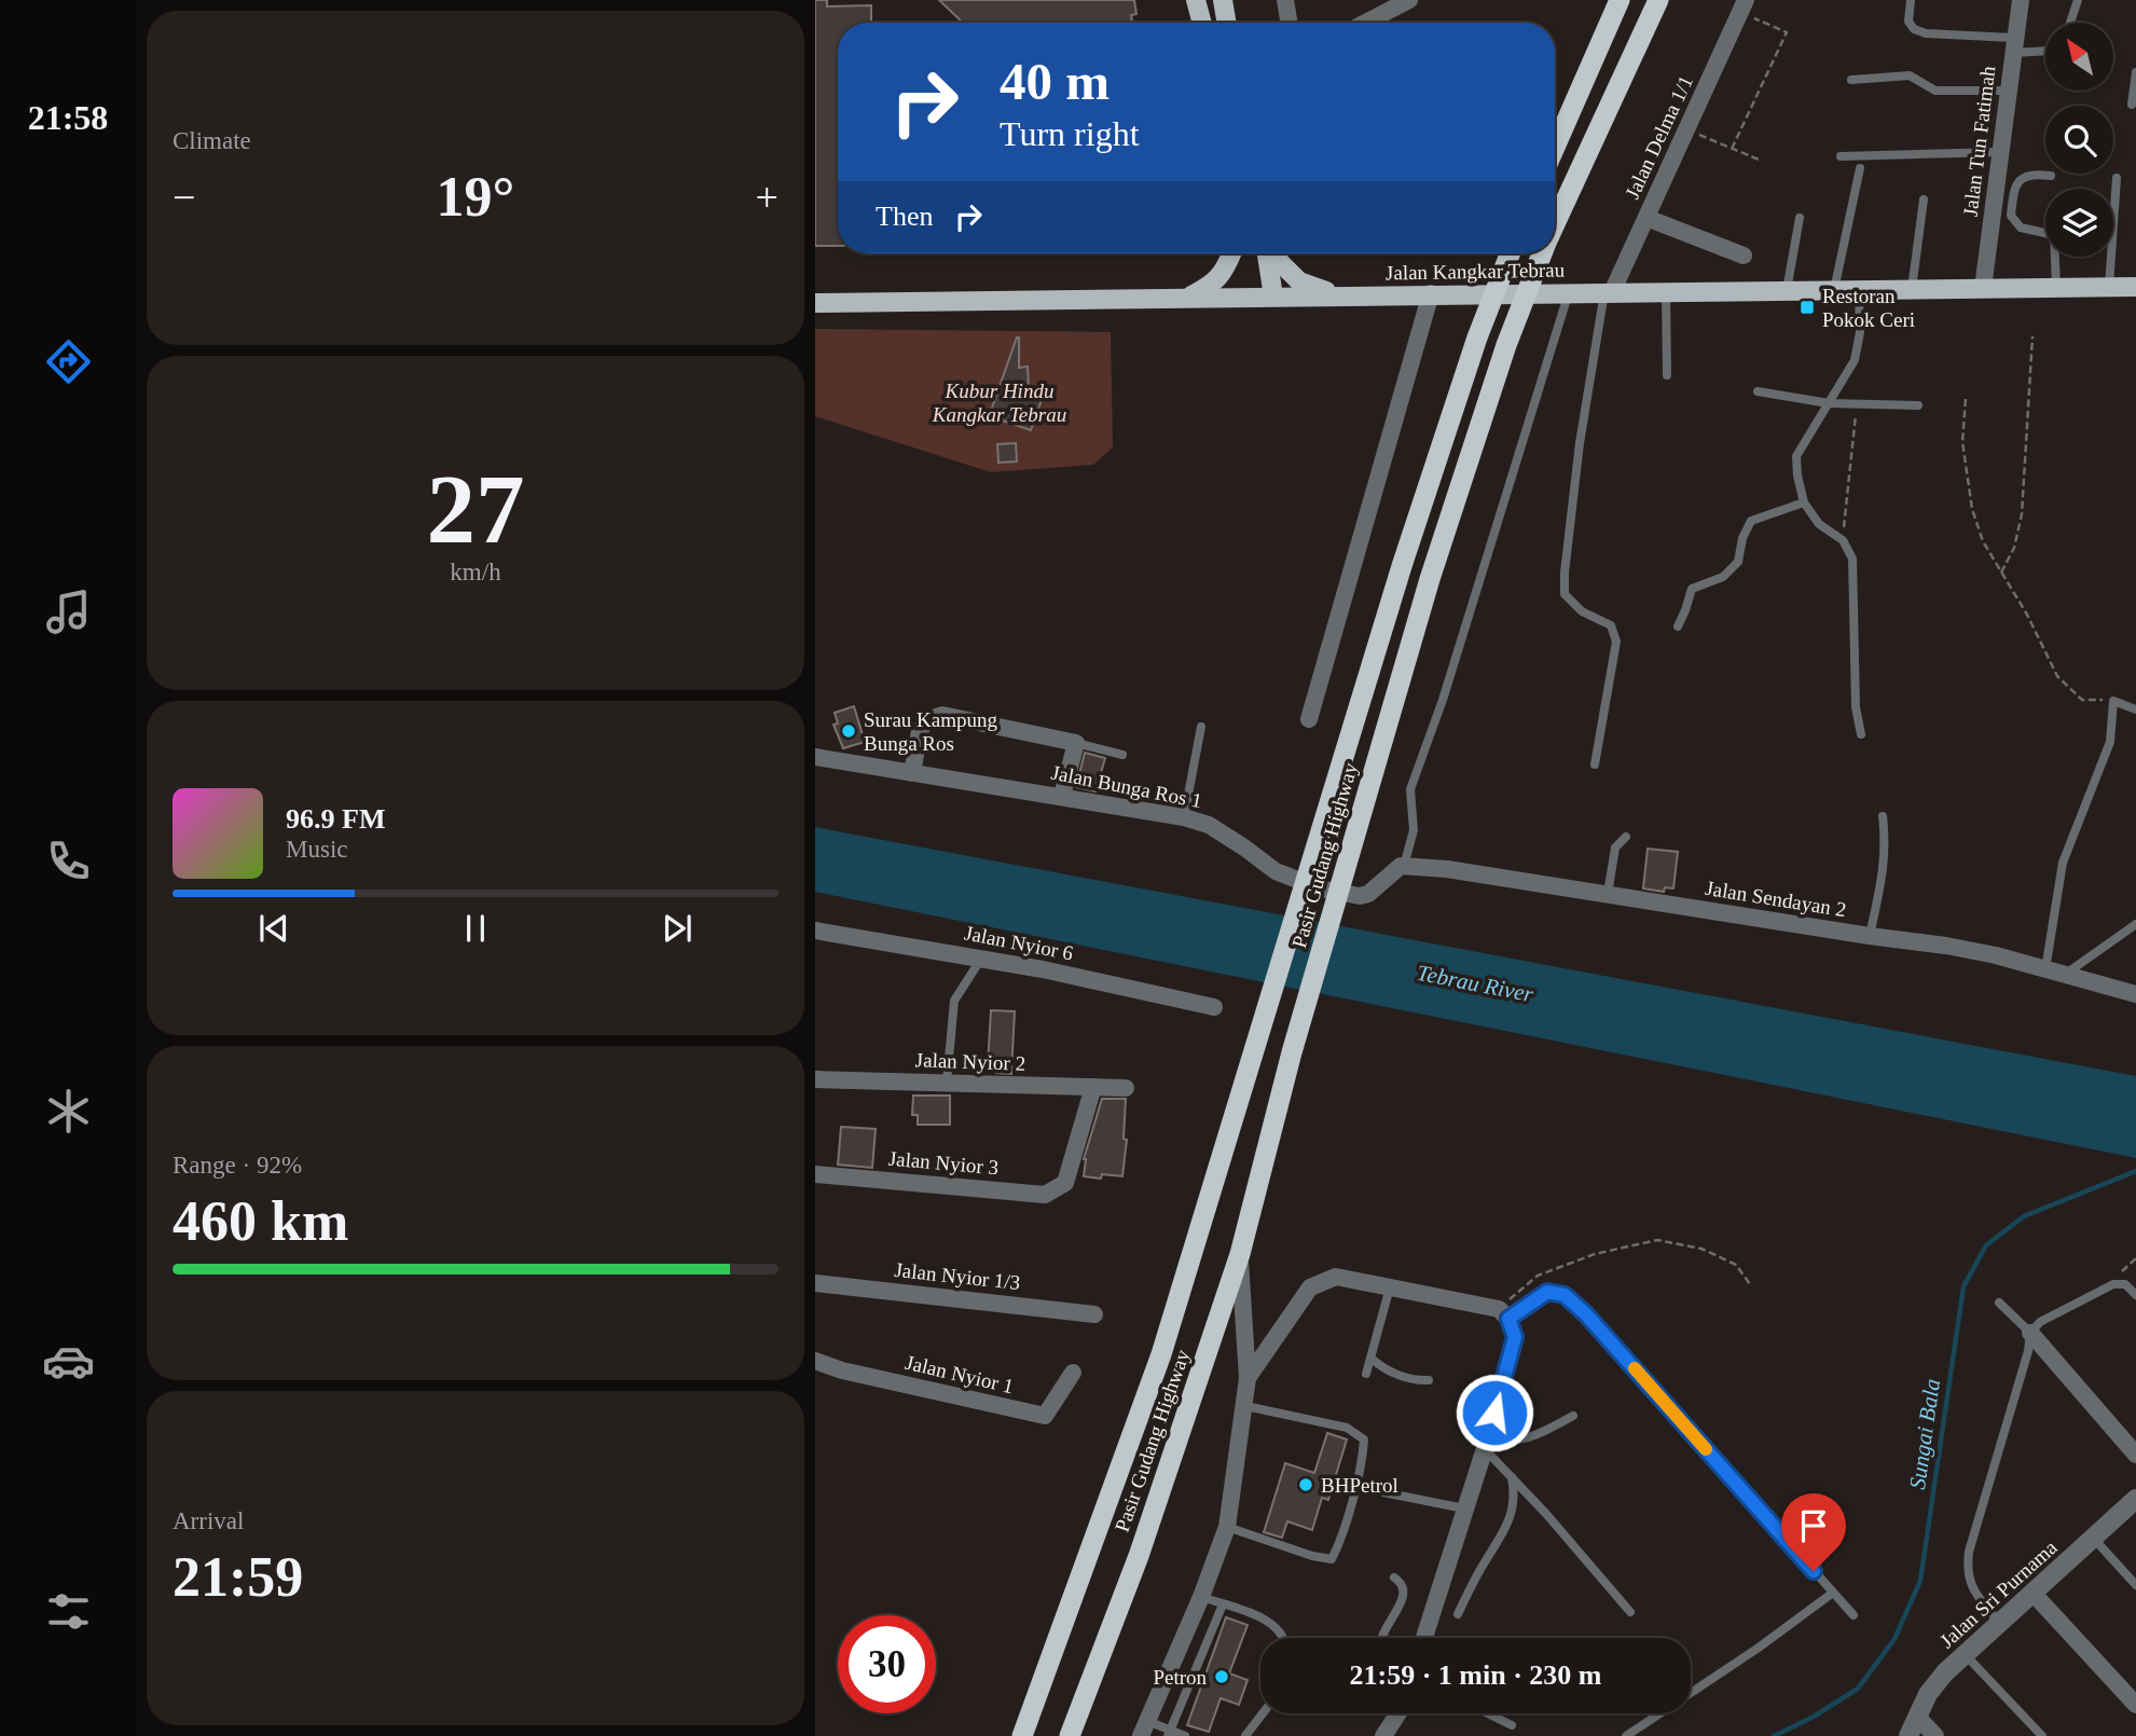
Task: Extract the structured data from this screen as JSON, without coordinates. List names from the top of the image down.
{
  "streets": {
    "highway": ["Pasir Gudang Highway"],
    "main road": ["Jalan Kangkar Tebrau"],
    "street": [
      "Jalan Delma 1/1",
      "Jalan Tun Fatimah",
      "Jalan Bunga Ros 1",
      "Jalan Sendayan 2",
      "Jalan Nyior 6",
      "Jalan Nyior 2",
      "Jalan Nyior 3",
      "Jalan Nyior 1/3",
      "Jalan Nyior 1",
      "Jalan Sri Purnama"
    ]
  },
  "crossings": [
    ["Jalan Delma 1/1", "Jalan Kangkar Tebrau"],
    ["Jalan Tun Fatimah", "Jalan Kangkar Tebrau"],
    ["Jalan Bunga Ros 1", "Jalan Sendayan 2"],
    ["Jalan Nyior 2", "Jalan Nyior 3"]
  ],
  "water": ["Tebrau River", "Sungai Bala"],
  "parks": ["Kubur Hindu Kangkar Tebrau"],
  "places": {
    "transit": ["Restoran Pokok Ceri"],
    "other": ["Surau Kampung Bunga Ros", "BHPetrol", "Petron"]
  },
  "north": "top left",
  "page": {
    "tabs": "21:58",
    "tile": [
      "Climate",
      ["27", "km/h"],
      ["Range · 92%", "460 km"],
      ["Arrival", "21:59"]
    ],
    "turn": ["40 m", "Turn right"],
    "heat": ["−", "19°", "+"],
    "then": "Then",
    "song": ["96.9 FM", "Music"],
    "limit": "30",
    "trip": "21:59 · 1 min · 230 m"
  }
}
